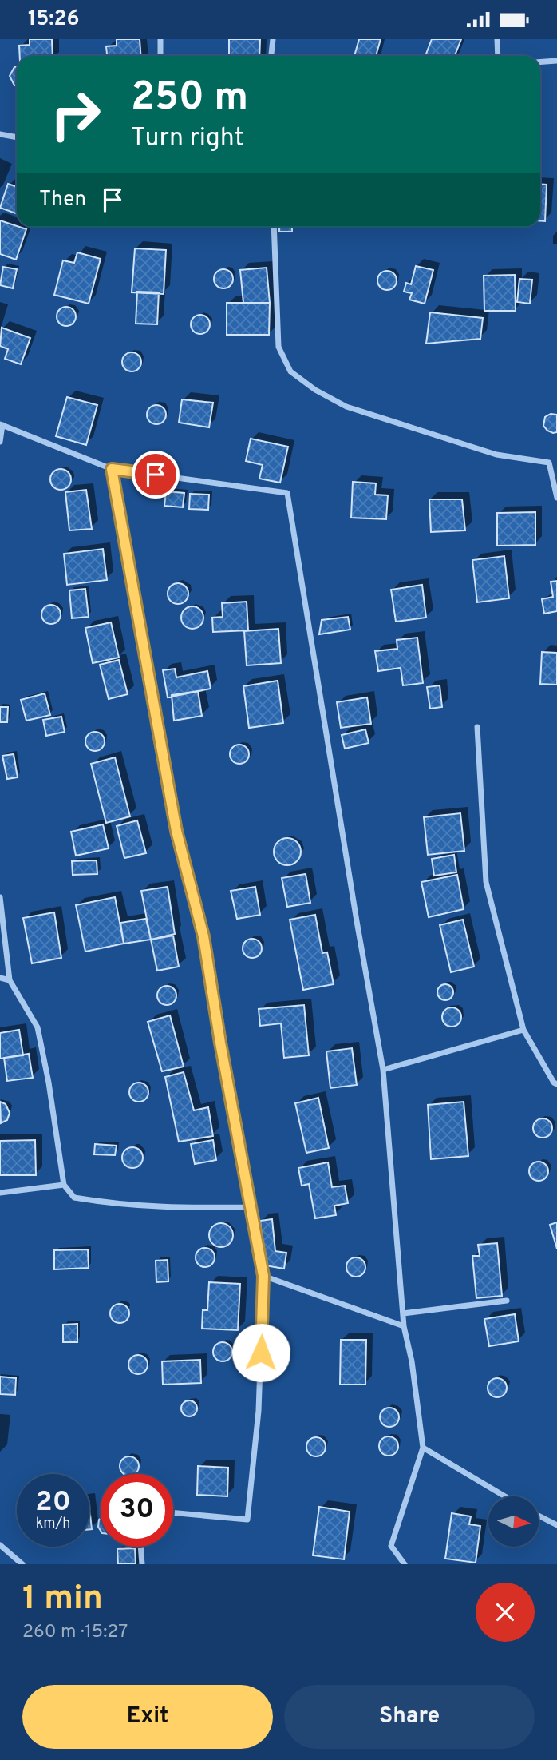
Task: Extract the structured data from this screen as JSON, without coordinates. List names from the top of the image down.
{
  "north": "right",
  "page": {
    "status": "15:26",
    "turn": ["250 m", "Turn right"],
    "then": "Then",
    "speed": "20 km/h",
    "limit": "30",
    "heading": ["1 min", "260 m · 15:27"],
    "buttons": ["Exit", "Share"]
  }
}
